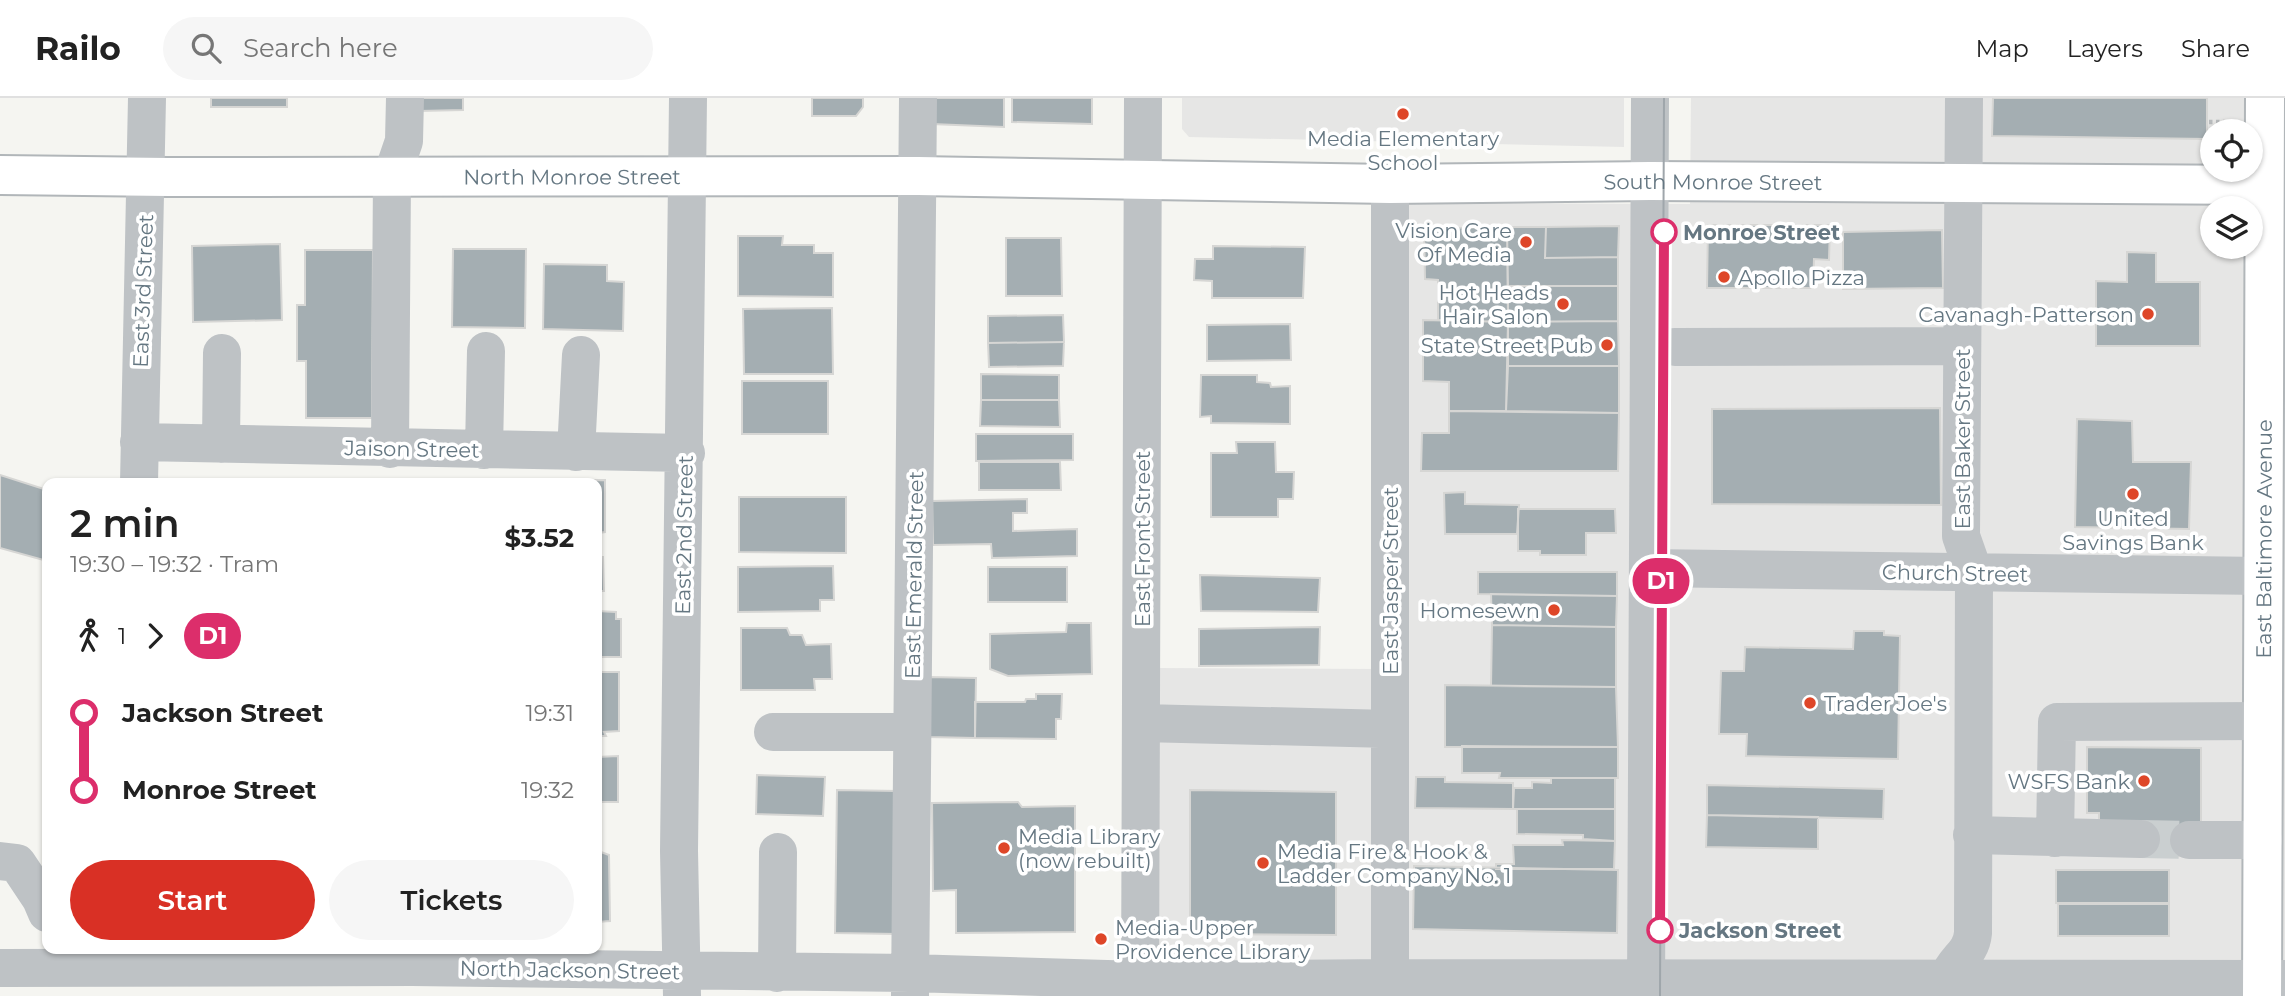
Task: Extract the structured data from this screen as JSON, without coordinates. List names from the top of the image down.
{
  "streets": {
    "main road": ["North Monroe Street", "South Monroe Street", "East Baltimore Avenue"],
    "street": [
      "East 3rd Street",
      "East Baker Street",
      "Jaison Street",
      "East 2nd Street",
      "East Front Street",
      "Church Street",
      "East Emerald Street",
      "East Jasper Street",
      "North Jackson Street"
    ]
  },
  "crossings": [
    ["North Monroe Street", "South Monroe Street"],
    ["North Monroe Street", "East 3rd Street"],
    ["North Monroe Street", "East 2nd Street"],
    ["North Monroe Street", "East Front Street"],
    ["North Monroe Street", "East Emerald Street"],
    ["South Monroe Street", "East Baker Street"],
    ["South Monroe Street", "East Front Street"],
    ["South Monroe Street", "East Baltimore Avenue"],
    ["South Monroe Street", "East Jasper Street"],
    ["East 3rd Street", "Jaison Street"],
    ["East Baker Street", "Church Street"],
    ["East Baker Street", "North Jackson Street"],
    ["Jaison Street", "East 2nd Street"],
    ["East 2nd Street", "North Jackson Street"],
    ["East Front Street", "North Jackson Street"],
    ["East Baltimore Avenue", "Church Street"],
    ["East Baltimore Avenue", "North Jackson Street"],
    ["East Emerald Street", "North Jackson Street"],
    ["East Jasper Street", "North Jackson Street"]
  ],
  "places": [
    "Media Elementary School",
    "Monroe Street",
    "Vision Care Of Media",
    "Apollo Pizza",
    "Hot Heads Hair Salon",
    "Cavanagh-Patterson",
    "State Street Pub",
    "United Savings Bank",
    "Homesewn",
    "Trader Joe's",
    "WSFS Bank",
    "Media Library (now rebuilt)",
    "Media Fire & Hook & Ladder Company No. 1",
    "Jackson Street",
    "Media-Upper Providence Library"
  ],
  "lines": ["tram line D1"],
  "page": {
    "header": "Railo",
    "search": "Search here",
    "nav": ["Map", "Layers", "Share"],
    "on_map": "D1",
    "heading": ["2 min", "19:30 – 19:32 · Tram", "$3.52"],
    "legs": ["1", "D1"],
    "list": [
      {
        "name": "Jackson Street",
        "value": "19:31"
      },
      {
        "name": "Monroe Street",
        "value": "19:32"
      }
    ],
    "buttons": ["Start", "Tickets"]
  }
}
